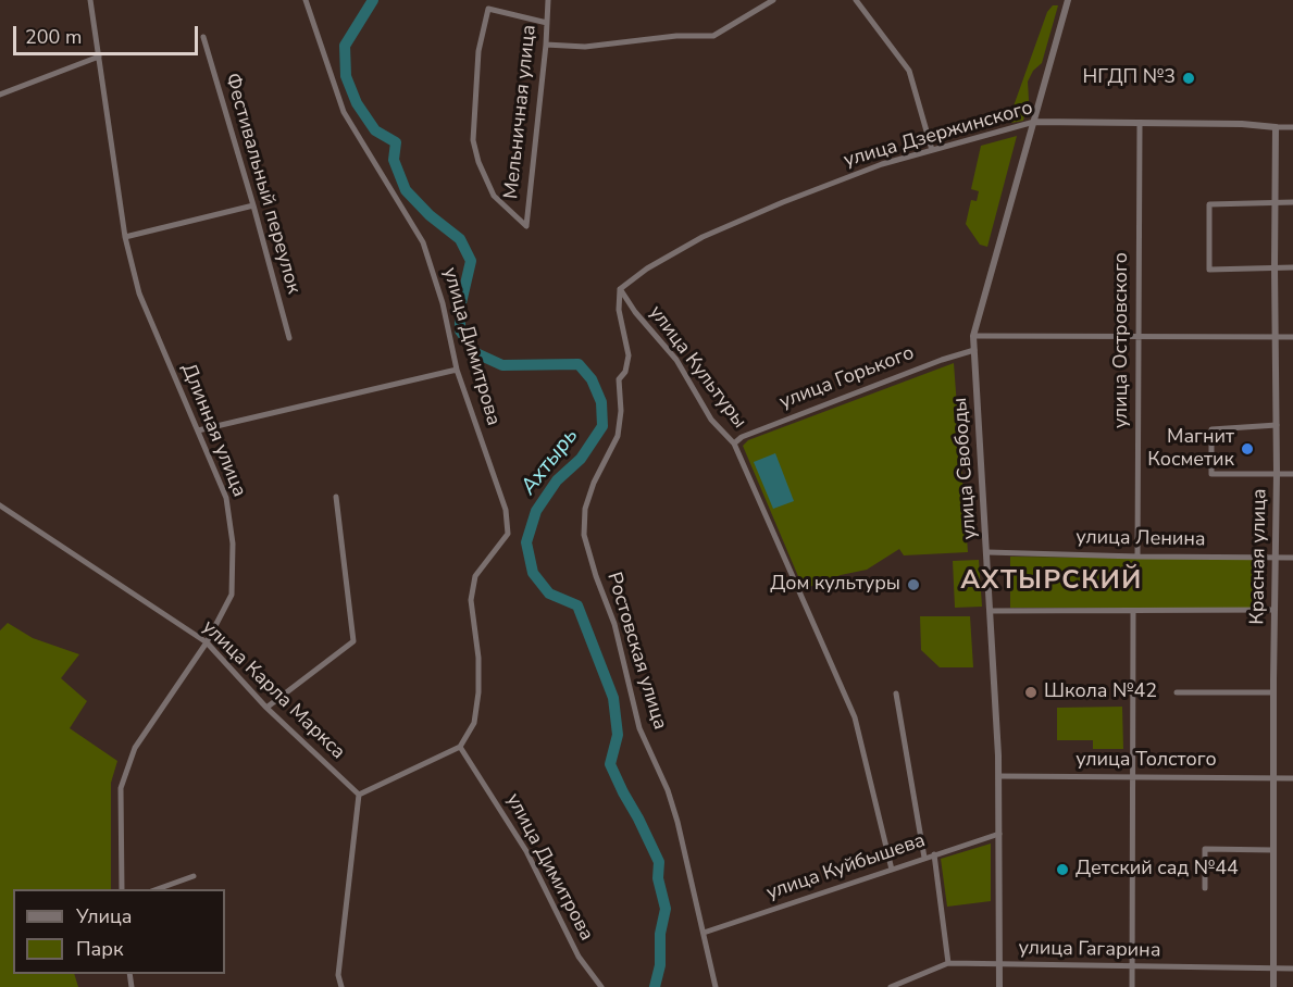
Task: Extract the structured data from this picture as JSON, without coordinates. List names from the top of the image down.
{
  "streets": {
    "street": [
      "Мельничная улица",
      "улица Дзержинского",
      "Фестивальный переулок",
      "улица Островского",
      "улица Димитрова",
      "улица Культуры",
      "улица Горького",
      "Длинная улица",
      "улица Свободы",
      "улица Ленина",
      "Красная улица",
      "Ростовская улица",
      "улица Карла Маркса",
      "улица Толстого",
      "улица Куйбышева",
      "улица Гагарина"
    ]
  },
  "crossings": [
    ["улица Дзержинского", "улица Островского"],
    ["улица Дзержинского", "улица Культуры"],
    ["улица Дзержинского", "улица Свободы"],
    ["улица Дзержинского", "Красная улица"],
    ["улица Дзержинского", "Ростовская улица"],
    ["улица Островского", "улица Ленина"],
    ["улица Культуры", "улица Горького"],
    ["улица Культуры", "Ростовская улица"],
    ["улица Культуры", "улица Куйбышева"],
    ["улица Горького", "улица Свободы"],
    ["Длинная улица", "улица Карла Маркса"],
    ["улица Свободы", "улица Ленина"],
    ["улица Свободы", "улица Толстого"],
    ["улица Свободы", "улица Куйбышева"],
    ["улица Свободы", "улица Гагарина"],
    ["улица Ленина", "Красная улица"],
    ["Красная улица", "улица Толстого"],
    ["Красная улица", "улица Гагарина"],
    ["Ростовская улица", "улица Куйбышева"]
  ],
  "districts": ["АХТЫРСКИЙ"],
  "water": ["Ахтырь"],
  "places": [
    "НГДП №3",
    "Магнит Косметик",
    "Дом культуры",
    "Школа №42",
    "Детский сад №44"
  ],
  "legend": ["Улица", "Парк"],
  "scale_bar": "200 m"
}
